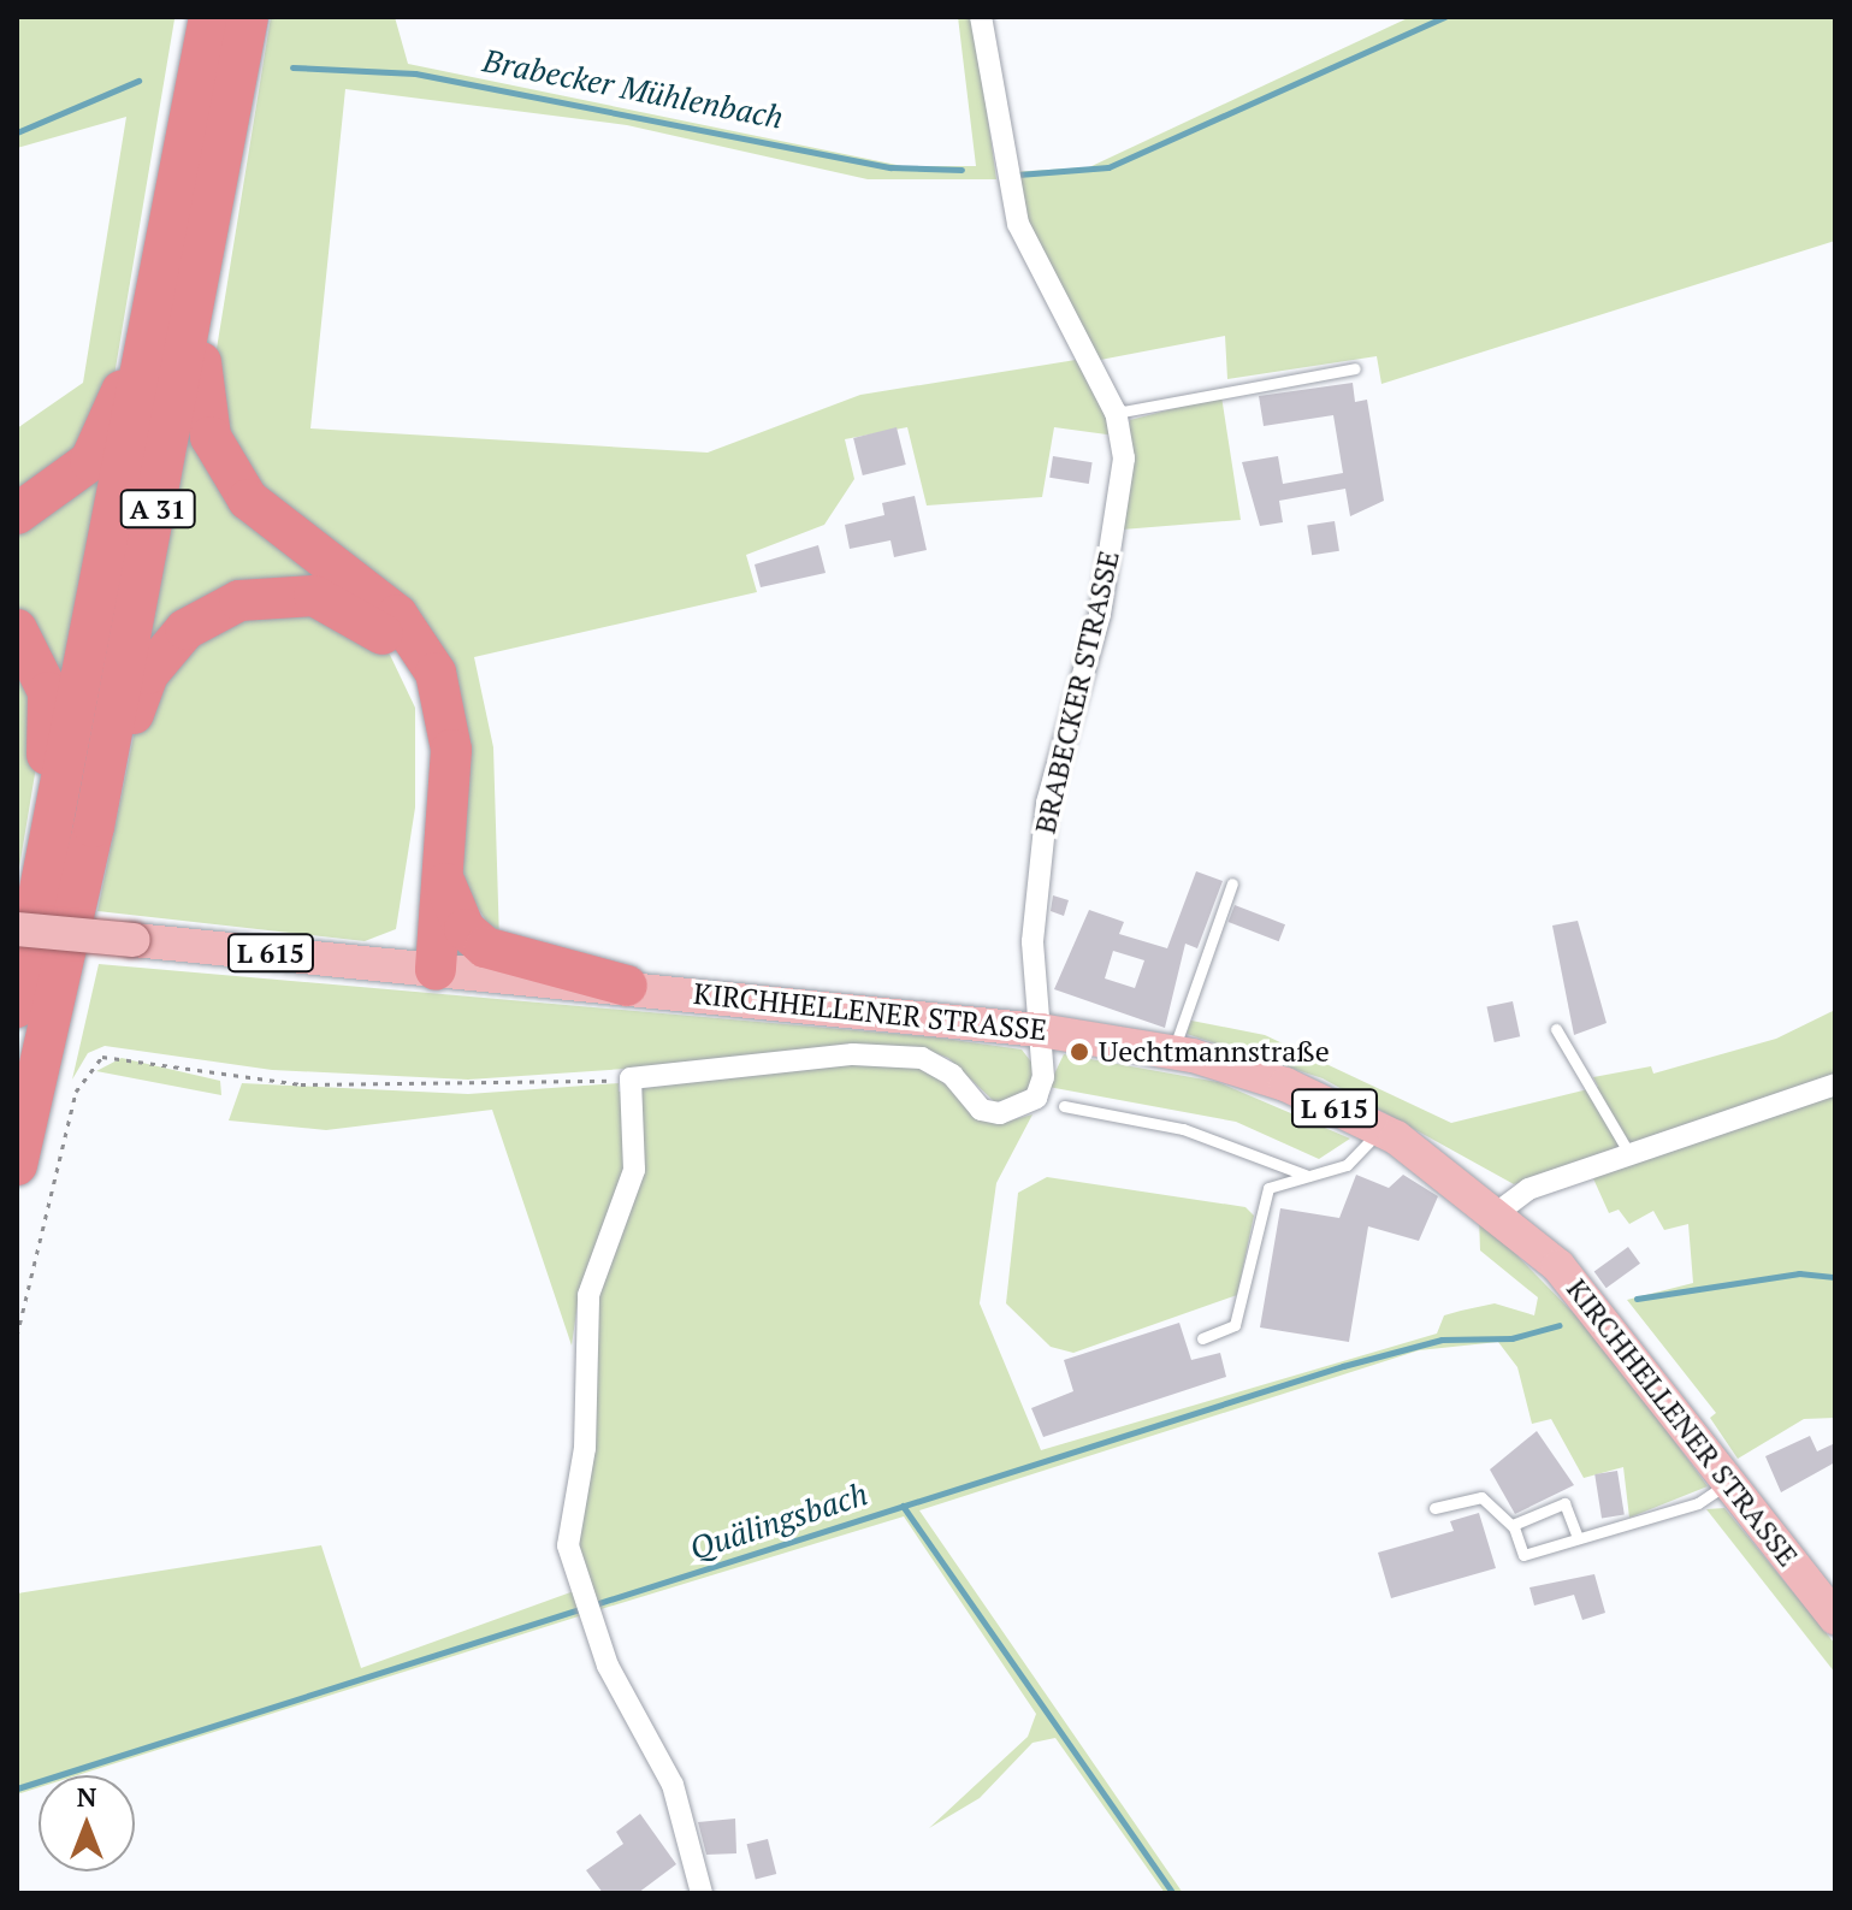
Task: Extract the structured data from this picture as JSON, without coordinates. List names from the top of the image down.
{
  "streets": {
    "highway": ["A 31"],
    "main road": ["L 615", "KIRCHHELLENER STRASSE"],
    "street": ["BRABECKER STRASSE"]
  },
  "crossings": [
    ["A 31", "KIRCHHELLENER STRASSE"],
    ["BRABECKER STRASSE", "KIRCHHELLENER STRASSE"]
  ],
  "water": ["Brabecker Mühlenbach", "Quälingsbach"],
  "places": ["Uechtmannstraße"],
  "north": "top"
}
